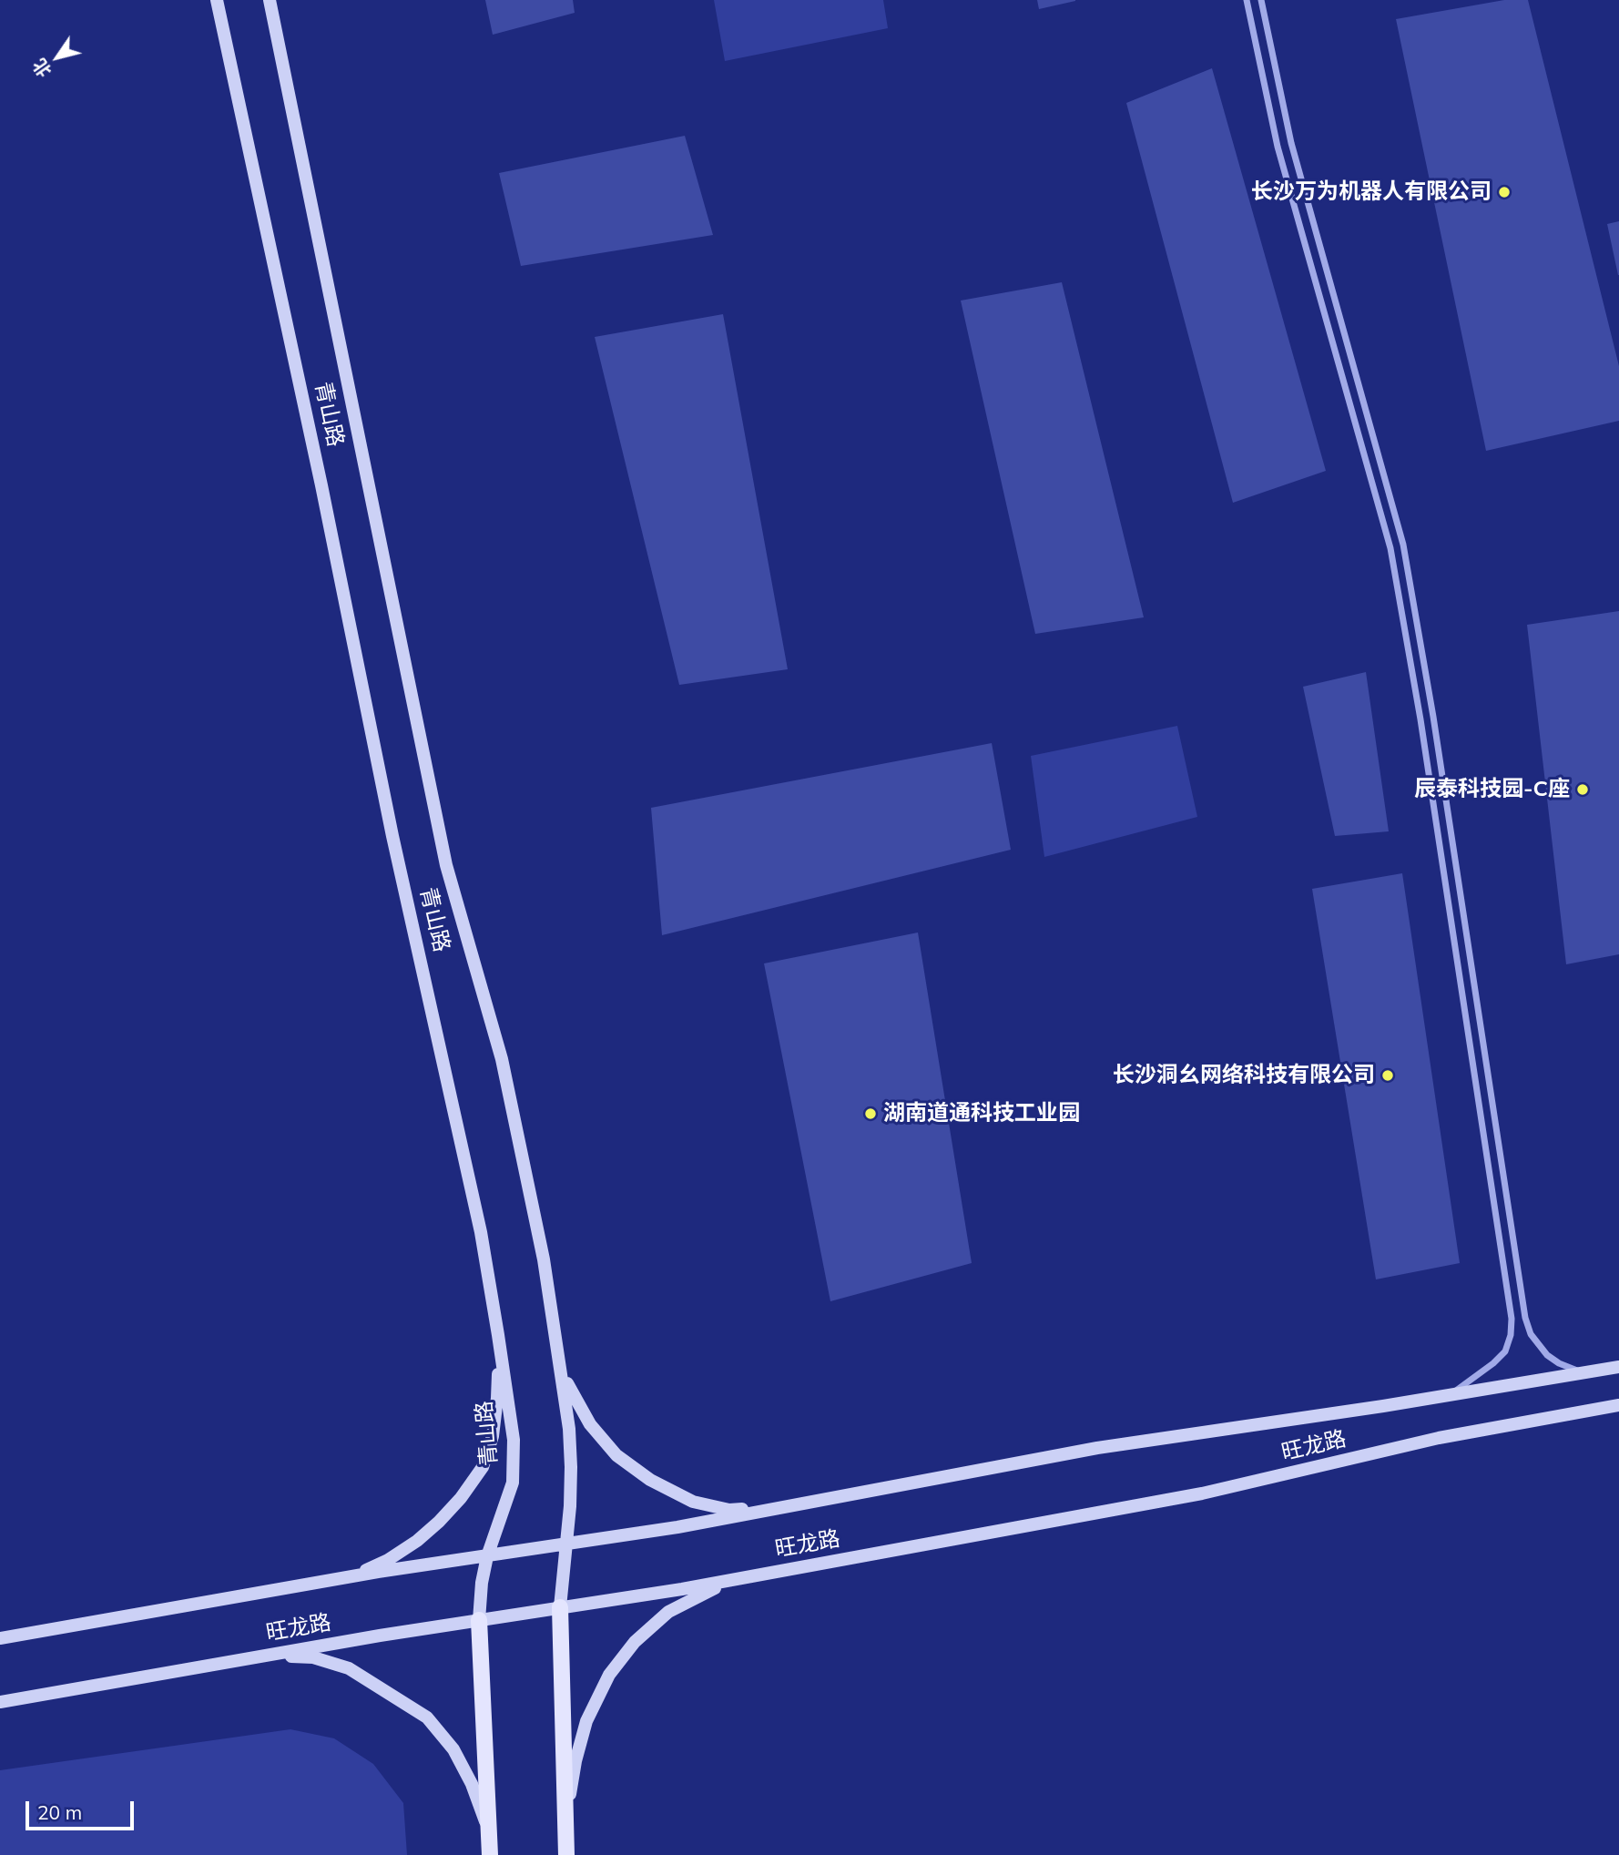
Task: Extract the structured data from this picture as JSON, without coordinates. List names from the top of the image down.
{
  "streets": {
    "main road": ["青山路", "旺龙路"]
  },
  "crossings": [
    ["青山路", "旺龙路"]
  ],
  "places": [
    "长沙万为机器人有限公司",
    "辰泰科技园-C座",
    "长沙洞幺网络科技有限公司",
    "湖南道通科技工业园"
  ],
  "scale_bar": "20 m",
  "north": "bottom left"
}
